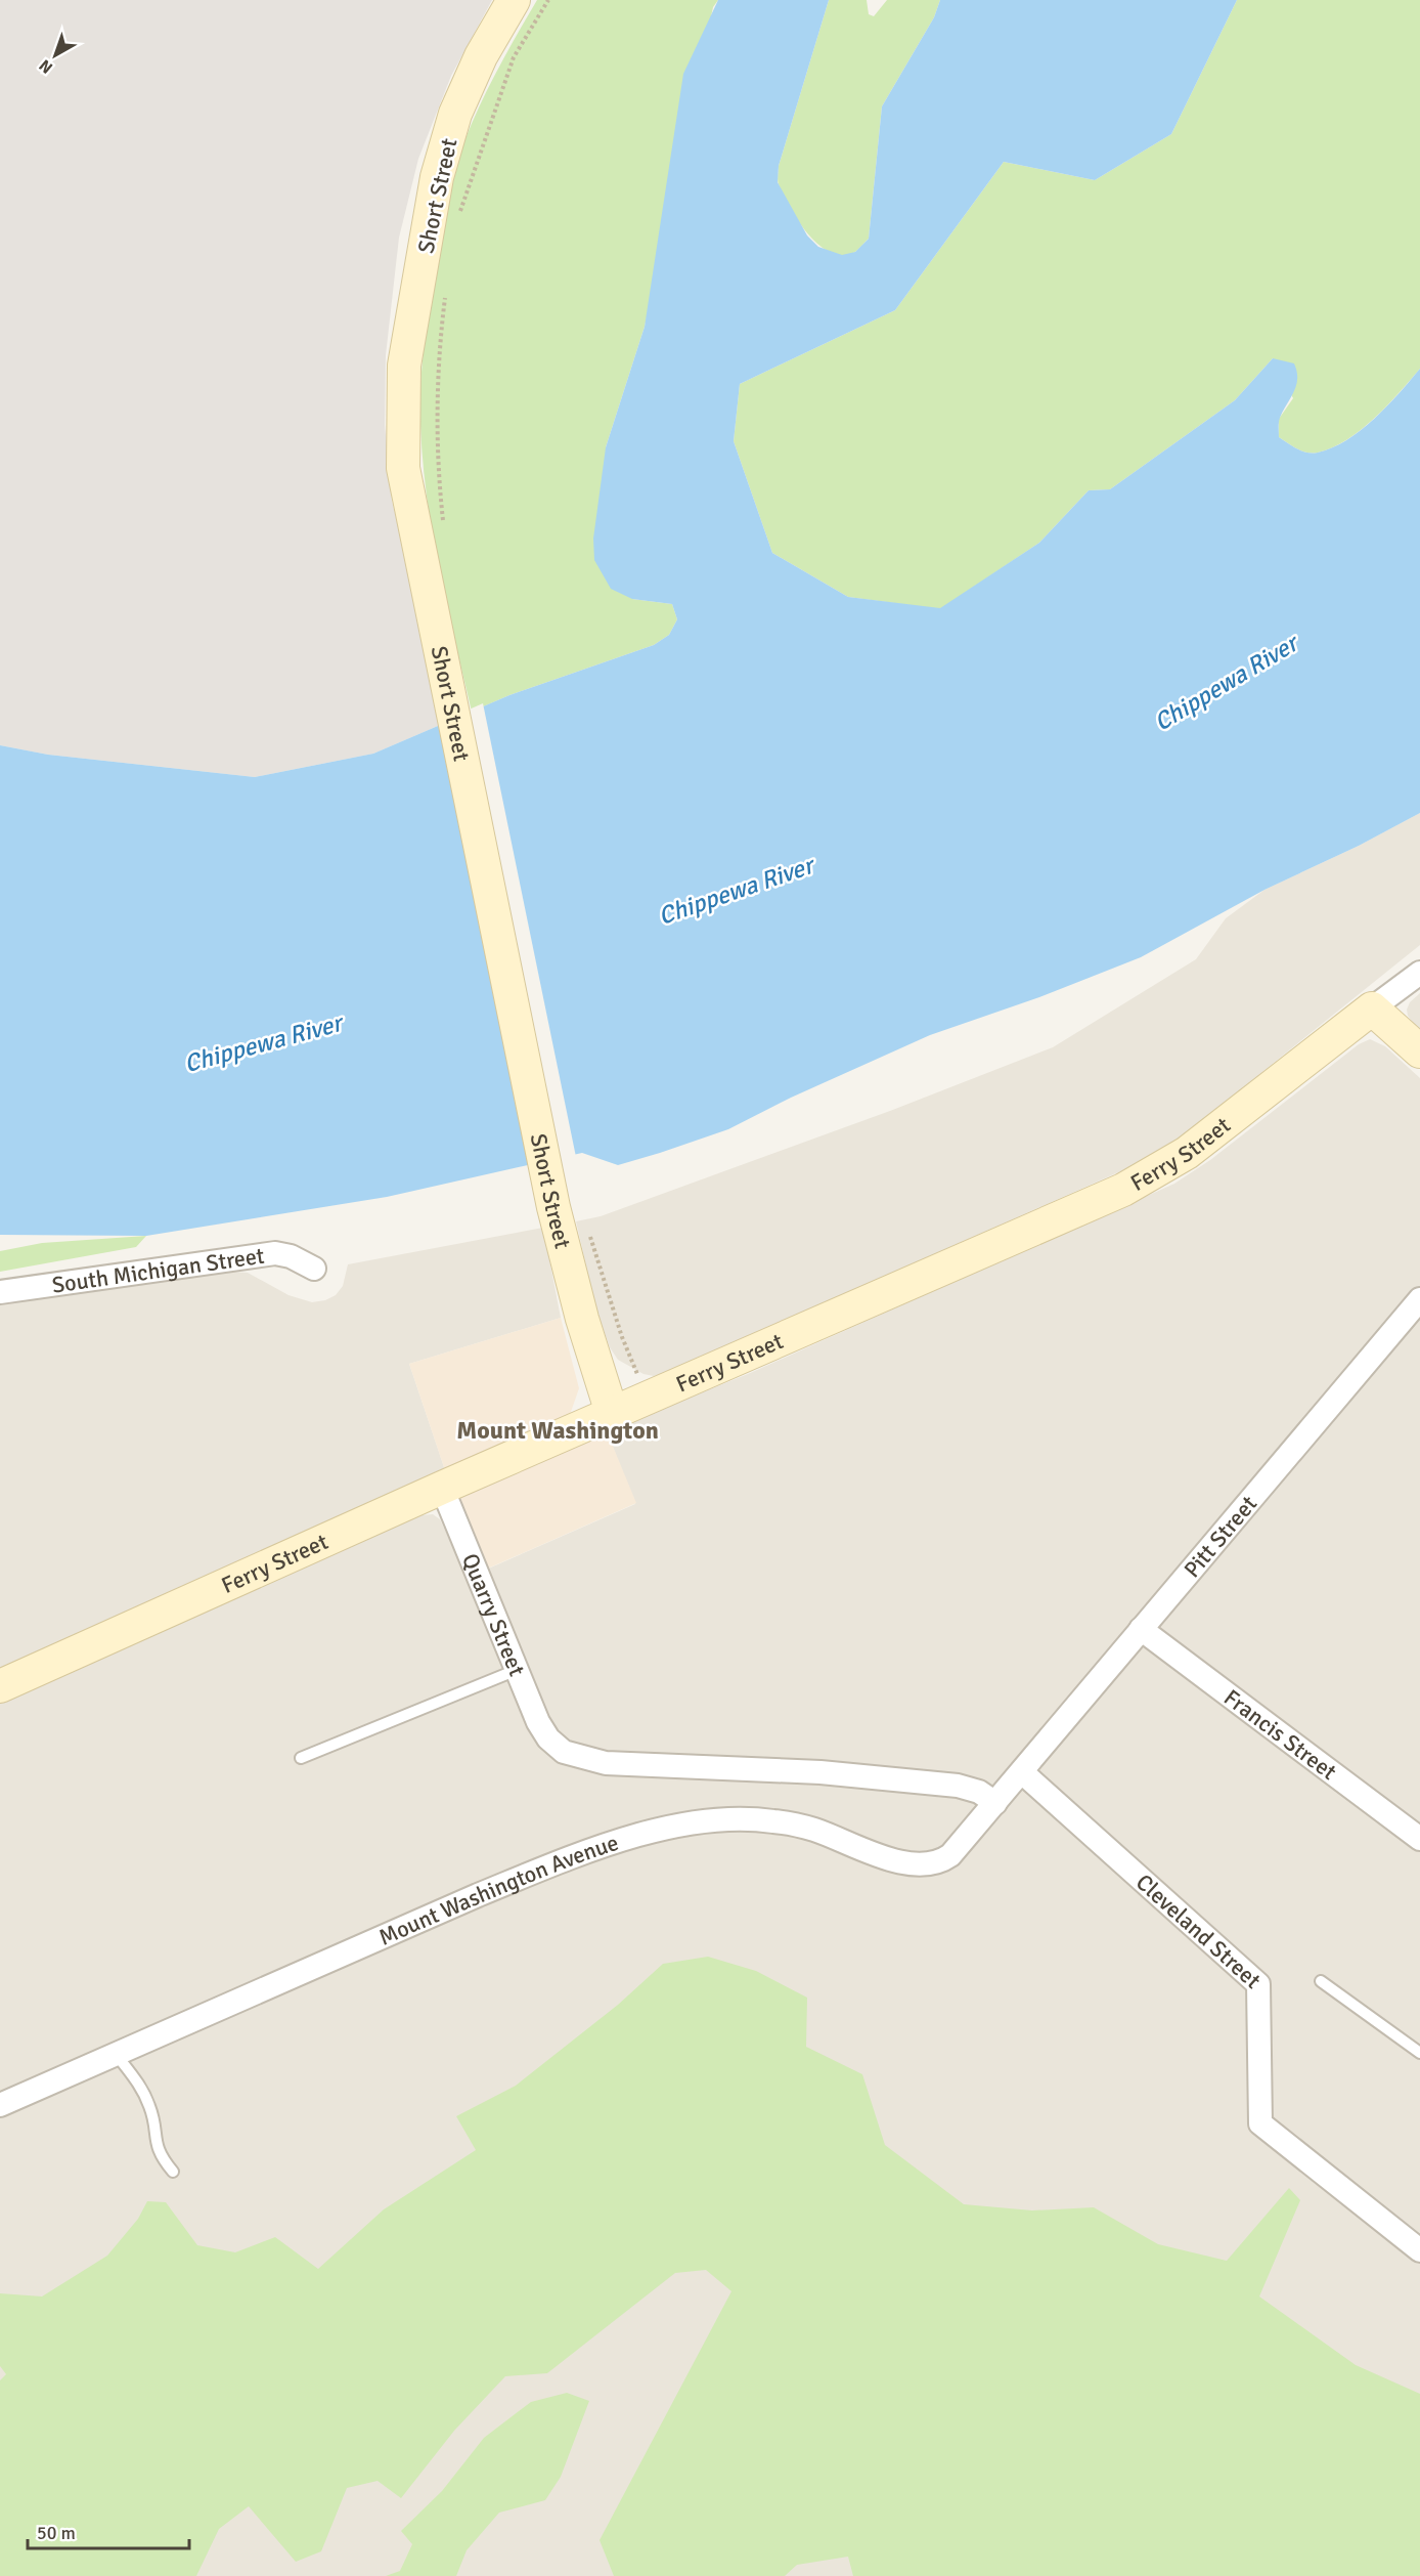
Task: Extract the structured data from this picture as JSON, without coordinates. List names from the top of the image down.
{
  "streets": {
    "main road": ["Short Street", "Ferry Street"],
    "street": [
      "South Michigan Street",
      "Pitt Street",
      "Quarry Street",
      "Francis Street",
      "Mount Washington Avenue",
      "Cleveland Street"
    ]
  },
  "crossings": [
    ["Short Street", "Ferry Street"],
    ["Ferry Street", "Quarry Street"],
    ["Pitt Street", "Francis Street"],
    ["Pitt Street", "Mount Washington Avenue"],
    ["Pitt Street", "Cleveland Street"],
    ["Quarry Street", "Mount Washington Avenue"],
    ["Mount Washington Avenue", "Cleveland Street"]
  ],
  "districts": ["Mount Washington"],
  "water": ["Chippewa River"],
  "scale_bar": "50 m",
  "north": "bottom left"
}
